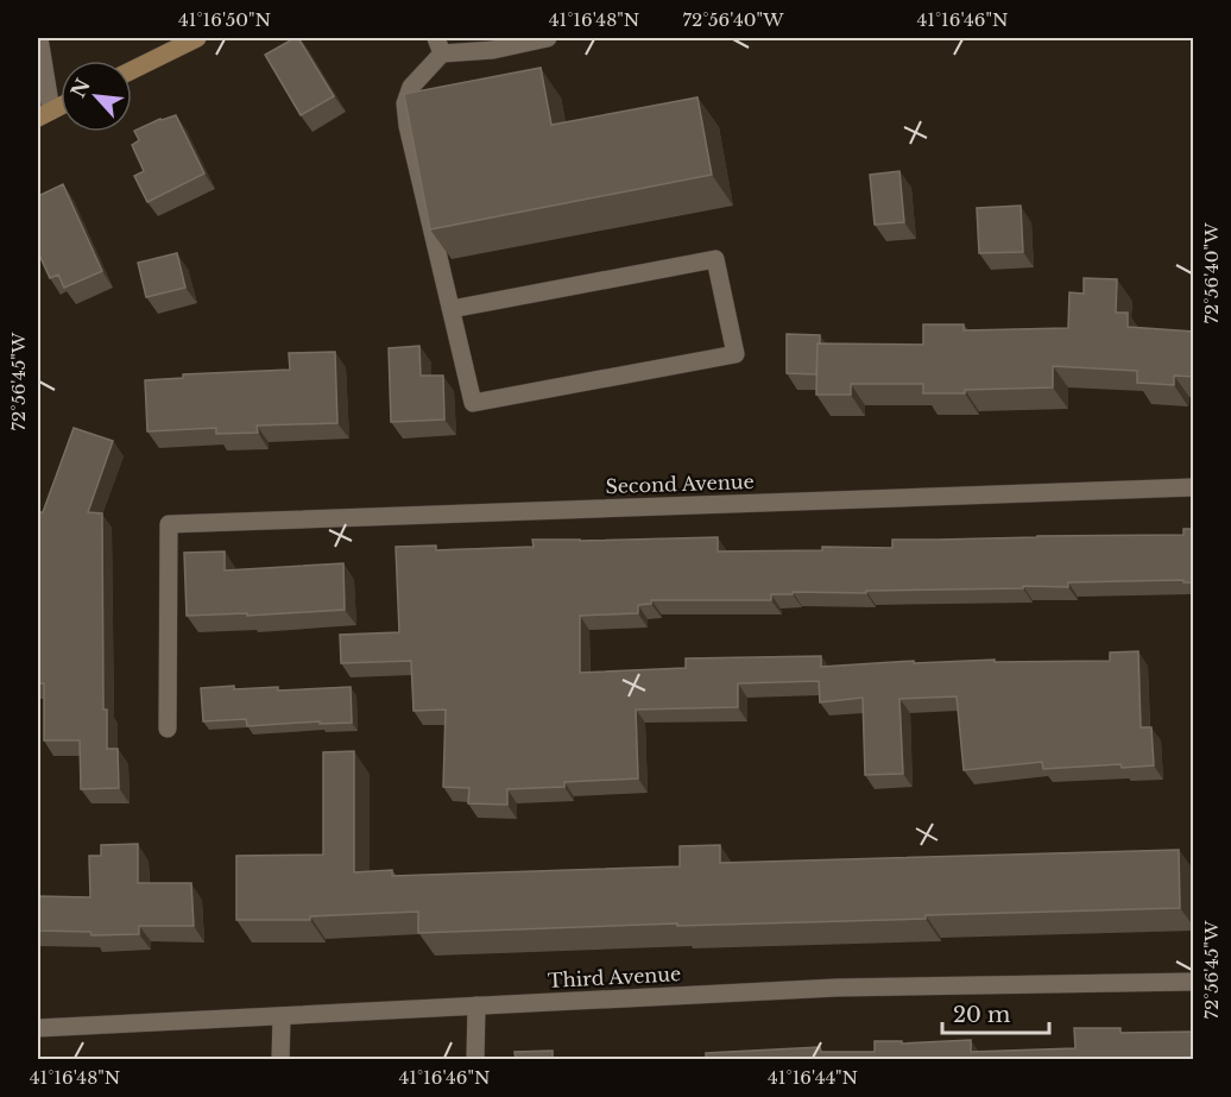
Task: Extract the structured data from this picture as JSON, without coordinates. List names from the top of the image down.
{
  "streets": {
    "street": ["Second Avenue", "Third Avenue"]
  },
  "scale_bar": "20 m",
  "north": "top left",
  "coordinates": [
    "41°16'50\"N",
    "41°16'48\"N",
    "72°56'40\"W",
    "41°16'46\"N",
    "72°56'45\"W",
    "41°16'44\"N"
  ]
}
